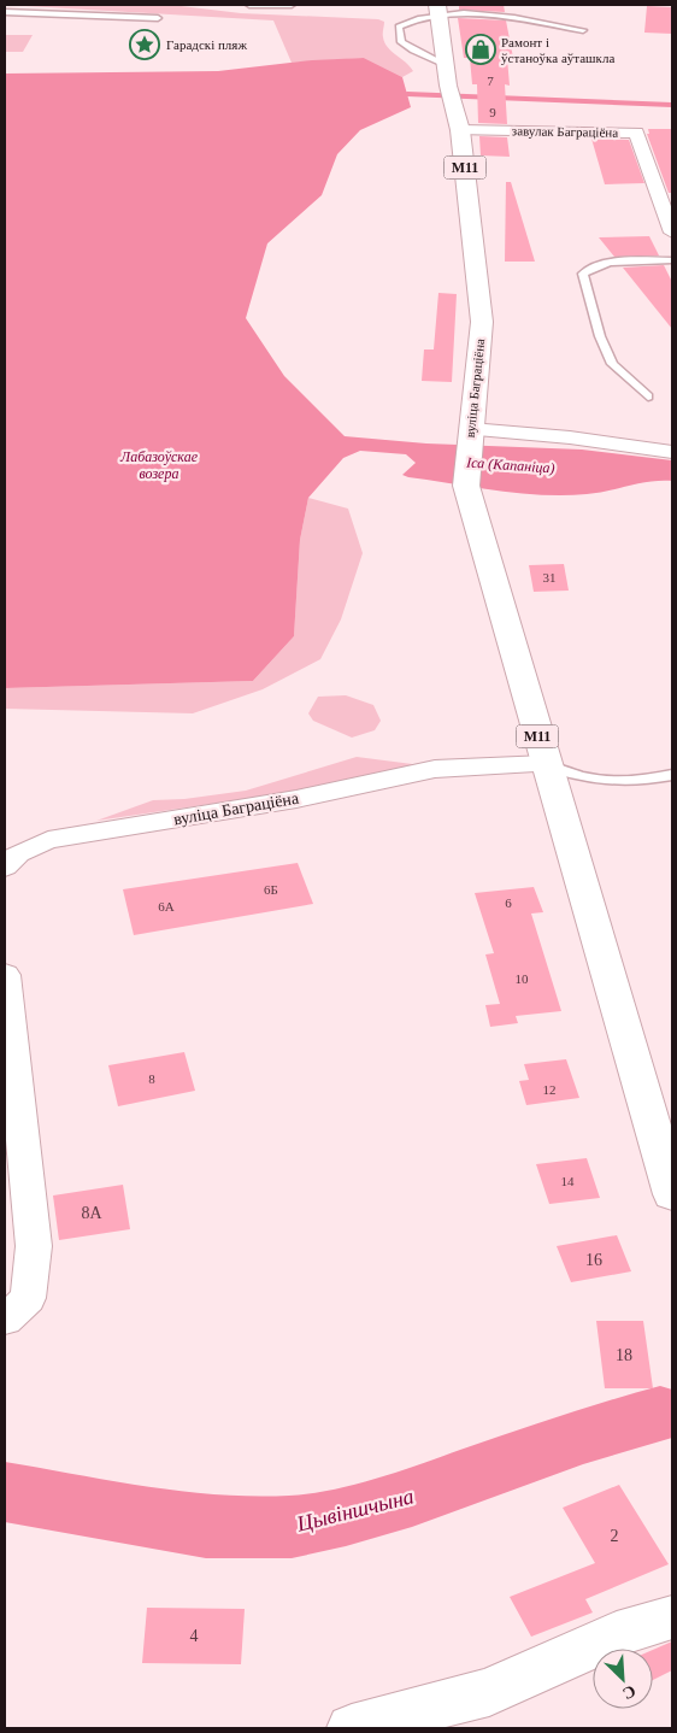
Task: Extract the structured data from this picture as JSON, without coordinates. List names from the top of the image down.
{
  "streets": {
    "main road": ["М11", "вуліца Баграціёна"],
    "street": ["завулак Баграціёна"]
  },
  "crossings": [
    ["завулак Баграціёна", "вуліца Баграціёна"]
  ],
  "water": ["Лабазоўскае возера", "Іса (Капаніца)", "Цывіншчына"],
  "places": {
    "place": ["Гарадскі пляж"],
    "shop": ["Рамонт і ўстаноўка аўташкла"]
  },
  "house_numbers": [
    "7",
    "9",
    "31",
    "6Б",
    "6",
    "6А",
    "10",
    "8",
    "12",
    "14",
    "8А",
    "16",
    "18",
    "2",
    "4"
  ],
  "north": "bottom right"
}
